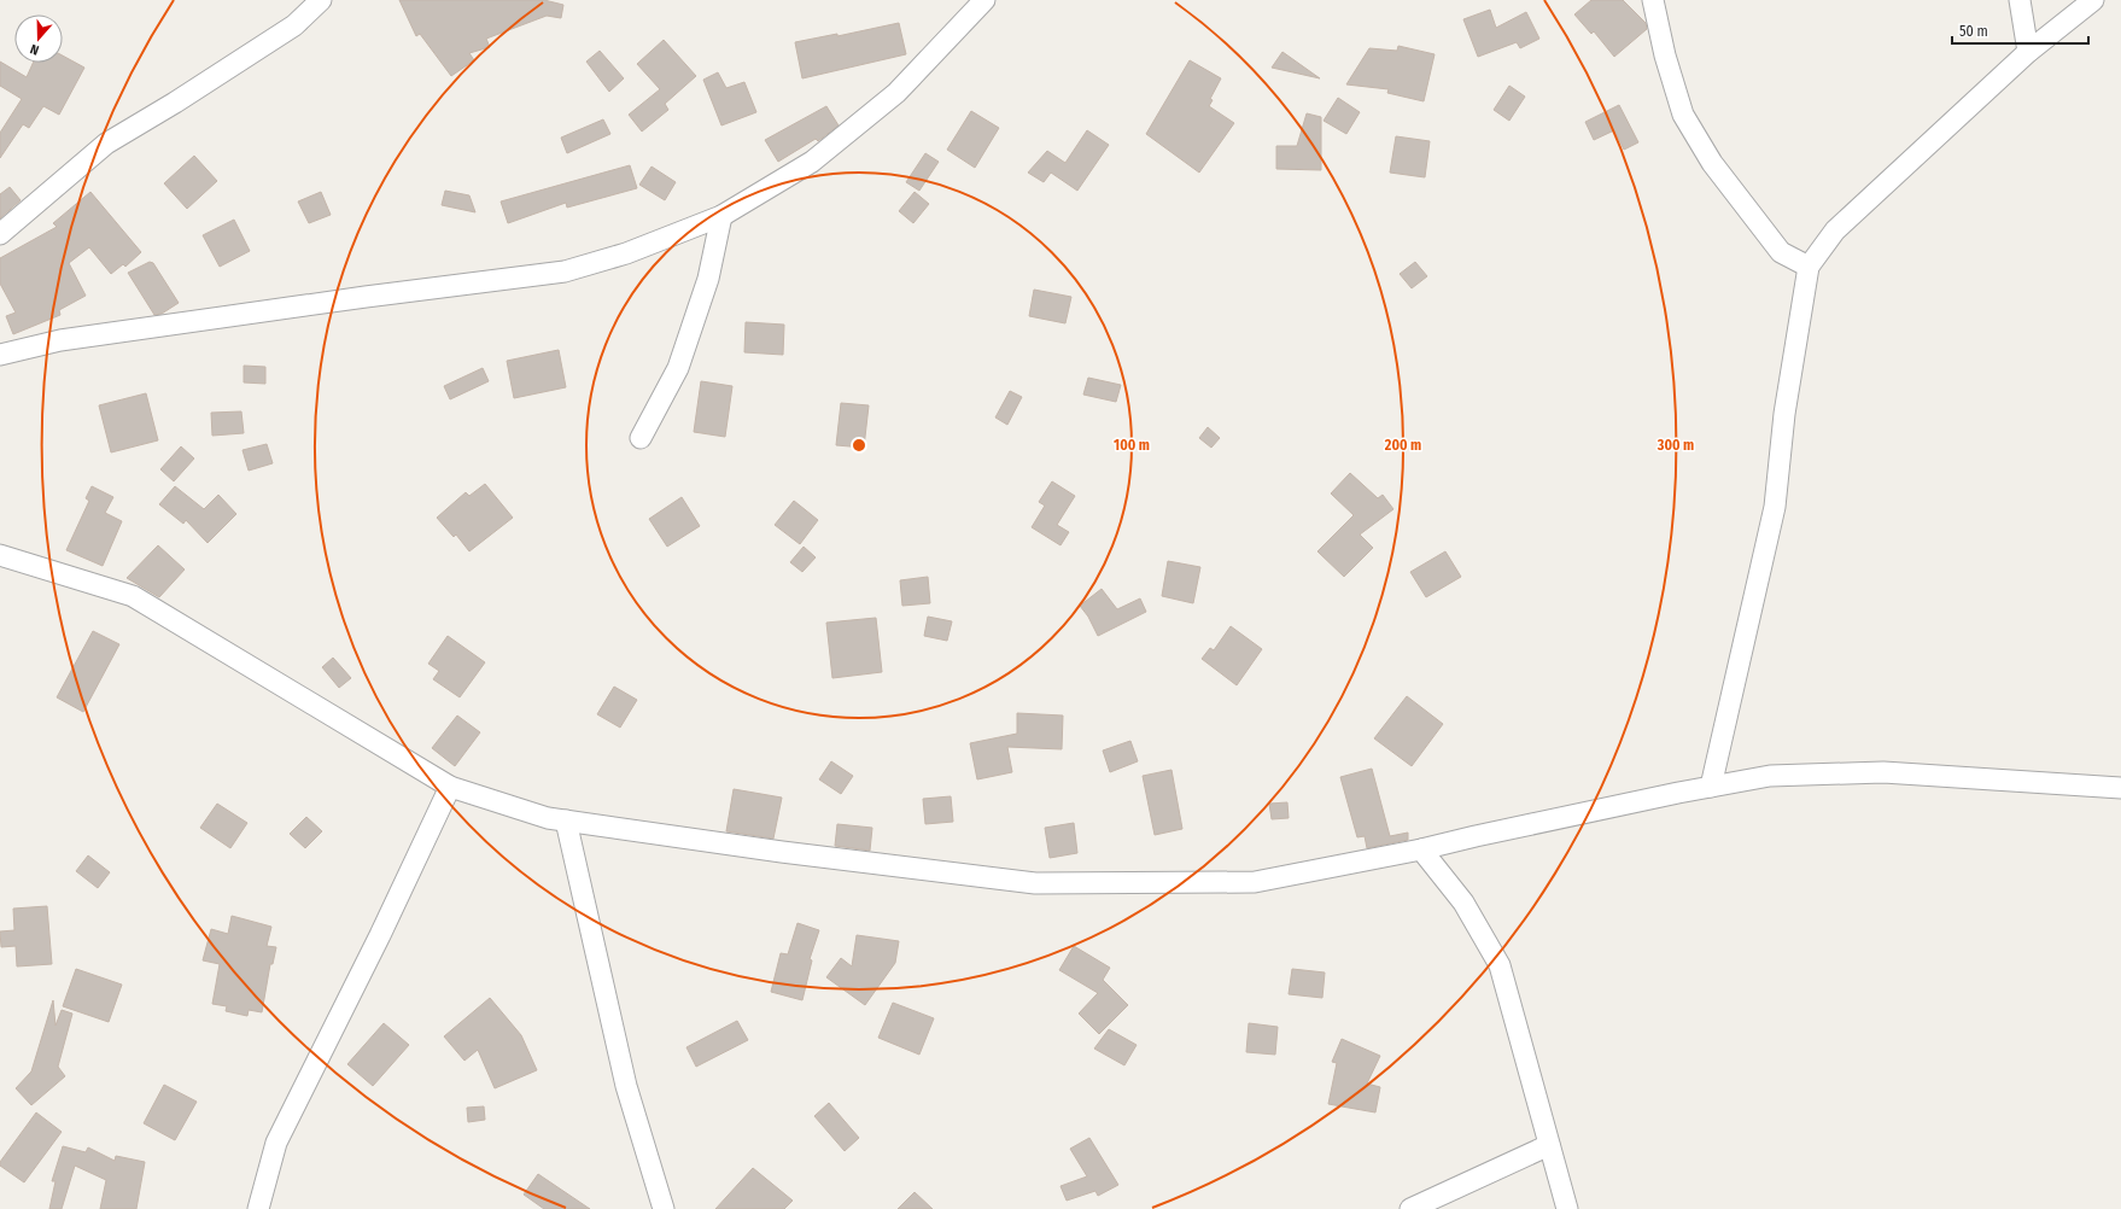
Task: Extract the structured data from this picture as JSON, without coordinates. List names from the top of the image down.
{
  "scale_bar": "50 m",
  "north": "bottom",
  "rings": ["100 m", "200 m", "300 m"]
}
